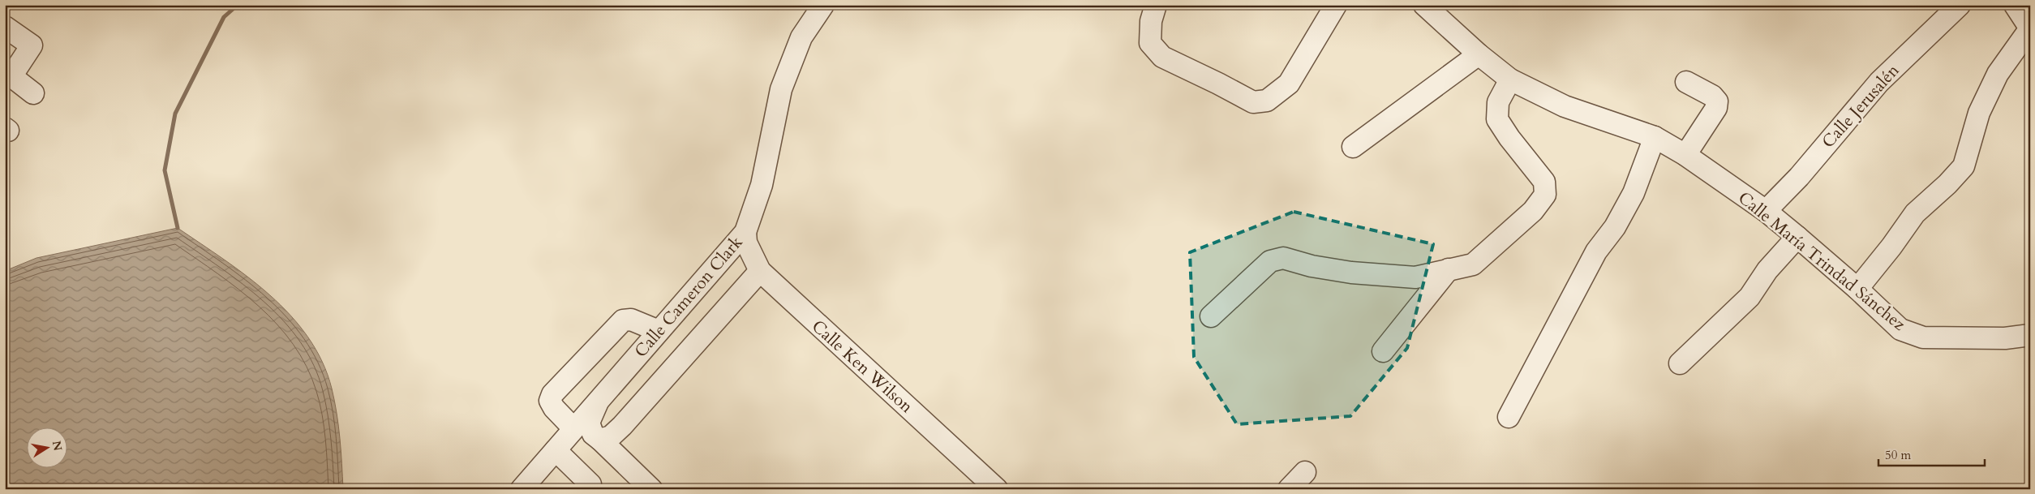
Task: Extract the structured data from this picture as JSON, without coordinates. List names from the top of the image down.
{
  "streets": {
    "street": [
      "Calle Jerusalén",
      "Calle María Trindad Sánchez",
      "Calle Cameron Clark",
      "Calle Ken Wilson"
    ]
  },
  "crossings": [
    ["Calle Jerusalén", "Calle María Trindad Sánchez"],
    ["Calle Cameron Clark", "Calle Ken Wilson"]
  ],
  "scale_bar": "50 m",
  "north": "right"
}
